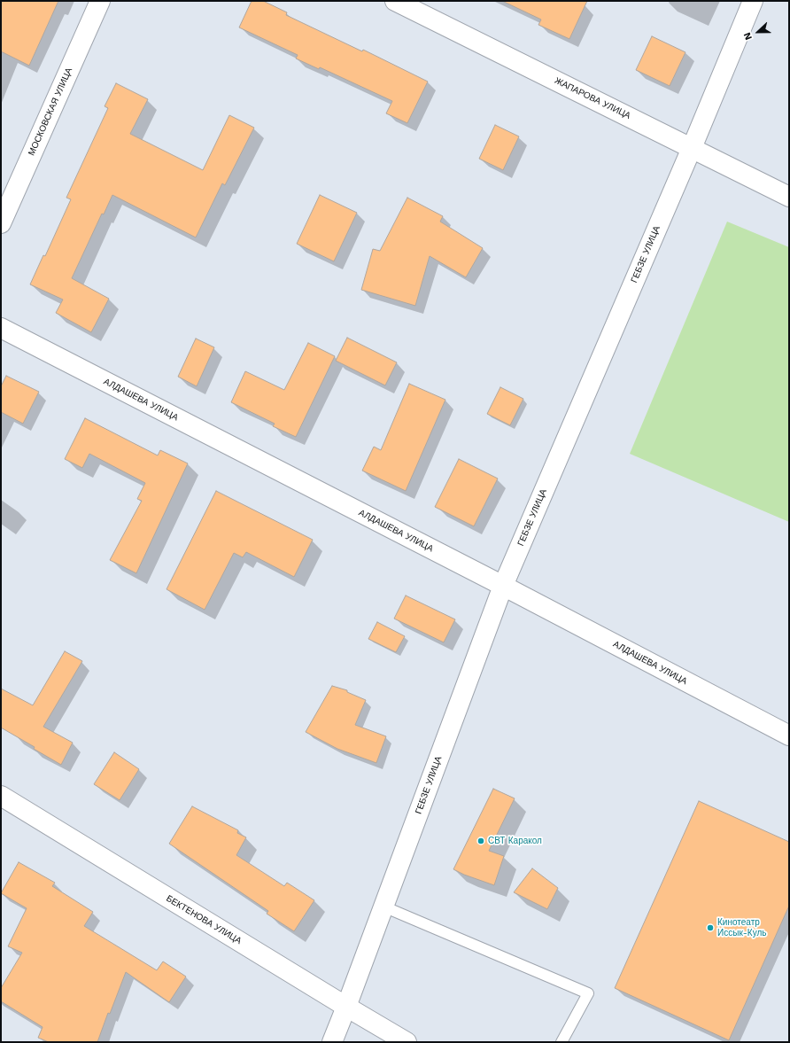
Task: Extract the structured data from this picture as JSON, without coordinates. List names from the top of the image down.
{
  "streets": {
    "street": [
      "ЖАПАРОВА УЛИЦА",
      "МОСКОВСКАЯ УЛИЦА",
      "ГЕБЗЕ УЛИЦА",
      "АЛДАШЕВА УЛИЦА",
      "БЕКТЕНОВА УЛИЦА"
    ]
  },
  "crossings": [
    ["ЖАПАРОВА УЛИЦА", "ГЕБЗЕ УЛИЦА"],
    ["ГЕБЗЕ УЛИЦА", "АЛДАШЕВА УЛИЦА"],
    ["ГЕБЗЕ УЛИЦА", "БЕКТЕНОВА УЛИЦА"]
  ],
  "places": ["СВТ Каракол", "Кинотеатр Иссык-Куль"],
  "north": "left"
}
